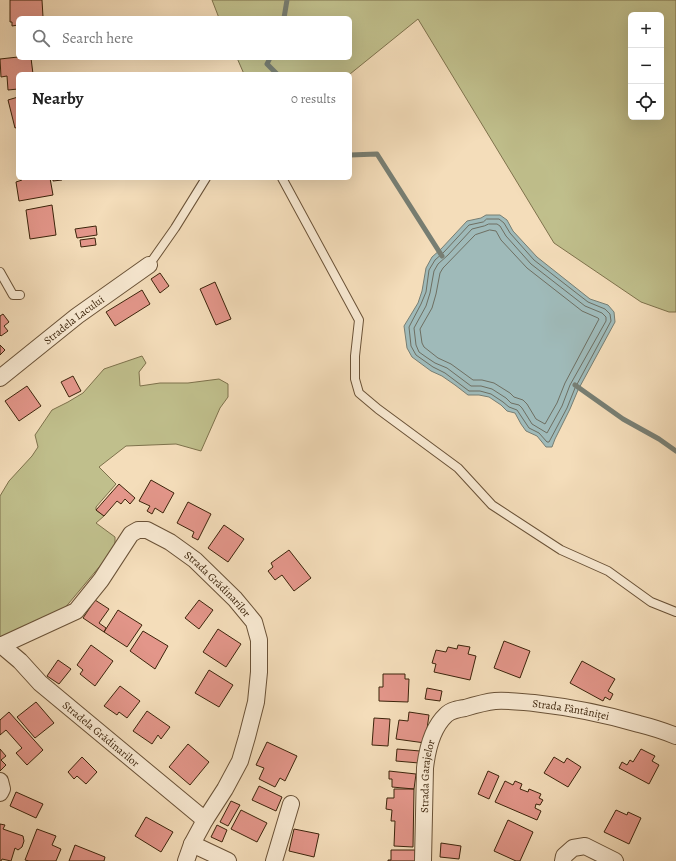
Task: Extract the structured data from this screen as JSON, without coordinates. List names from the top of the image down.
{
  "streets": {
    "street": [
      "Stradela Lacului",
      "Strada Grădinarilor",
      "Strada Fântâniței",
      "Stradela Grădinarilor",
      "Strada Garajelor"
    ]
  },
  "crossings": [
    ["Strada Grădinarilor", "Stradela Grădinarilor"],
    ["Strada Fântâniței", "Strada Garajelor"]
  ],
  "page": {
    "map_buttons": ["+", "−"],
    "search": "Search here",
    "heading": ["Nearby", "0 results"]
  }
}
